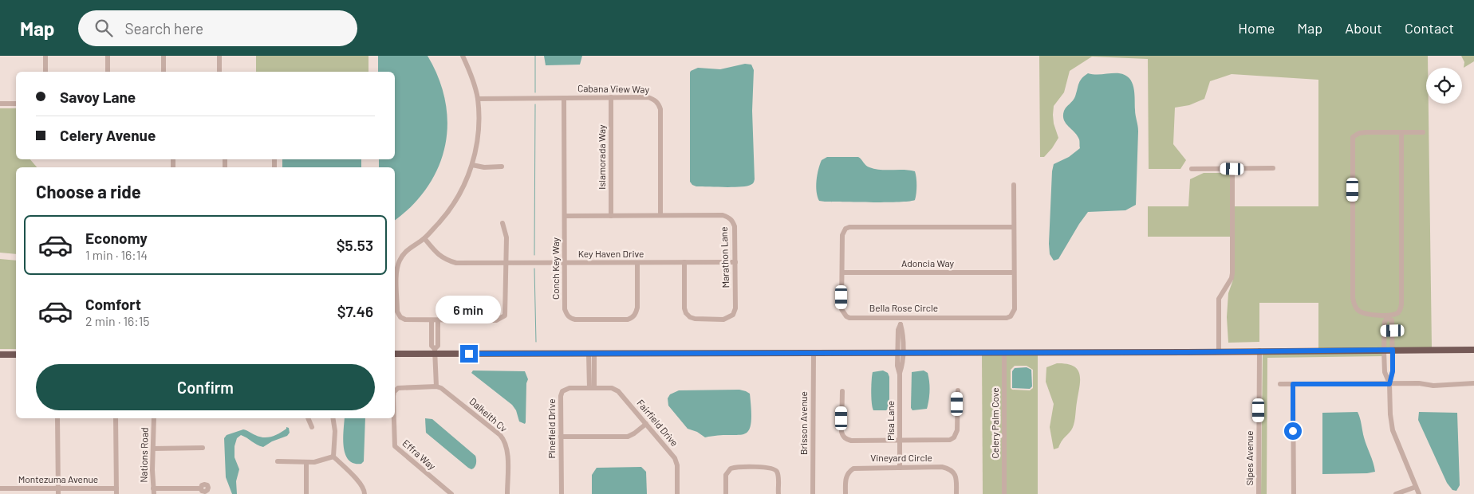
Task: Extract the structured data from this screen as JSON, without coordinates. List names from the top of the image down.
{
  "streets": {
    "street": [
      "Cabana View Way",
      "Islamorada Way",
      "Key Haven Drive",
      "Marathon Lane",
      "Adoncia Way",
      "Conch Key Way",
      "Bella Rose Circle",
      "Dalkeith Cv",
      "Pisa Lane",
      "Fairfield Drive",
      "Brisson Avenue",
      "Celery Palm Cove",
      "Pinefield Drive",
      "Nations Road",
      "Effra Way",
      "Vineyard Circle",
      "Sipes Avenue",
      "Montezuma Avenue"
    ]
  },
  "crossings": [
    ["Cabana View Way", "Islamorada Way"],
    ["Cabana View Way", "Marathon Lane"],
    ["Cabana View Way", "Conch Key Way"],
    ["Islamorada Way", "Marathon Lane"],
    ["Key Haven Drive", "Marathon Lane"],
    ["Key Haven Drive", "Conch Key Way"],
    ["Marathon Lane", "Conch Key Way"],
    ["Adoncia Way", "Bella Rose Circle"],
    ["Bella Rose Circle", "Pisa Lane"],
    ["Dalkeith Cv", "Effra Way"],
    ["Pisa Lane", "Vineyard Circle"],
    ["Fairfield Drive", "Pinefield Drive"]
  ],
  "page": {
    "header": "Map",
    "search": "Search here",
    "nav": [
      "Home",
      "Map",
      "About",
      "Contact"
    ],
    "banner": ["Savoy Lane", "Celery Avenue"],
    "heading": "Choose a ride",
    "list": [
      {
        "name": "Economy",
        "note": "1 min · 16:14",
        "value": "$5.53"
      },
      {
        "name": "Comfort",
        "note": "2 min · 16:15",
        "value": "$7.46"
      }
    ],
    "bubble": "6 min",
    "buttons": "Confirm"
  }
}
